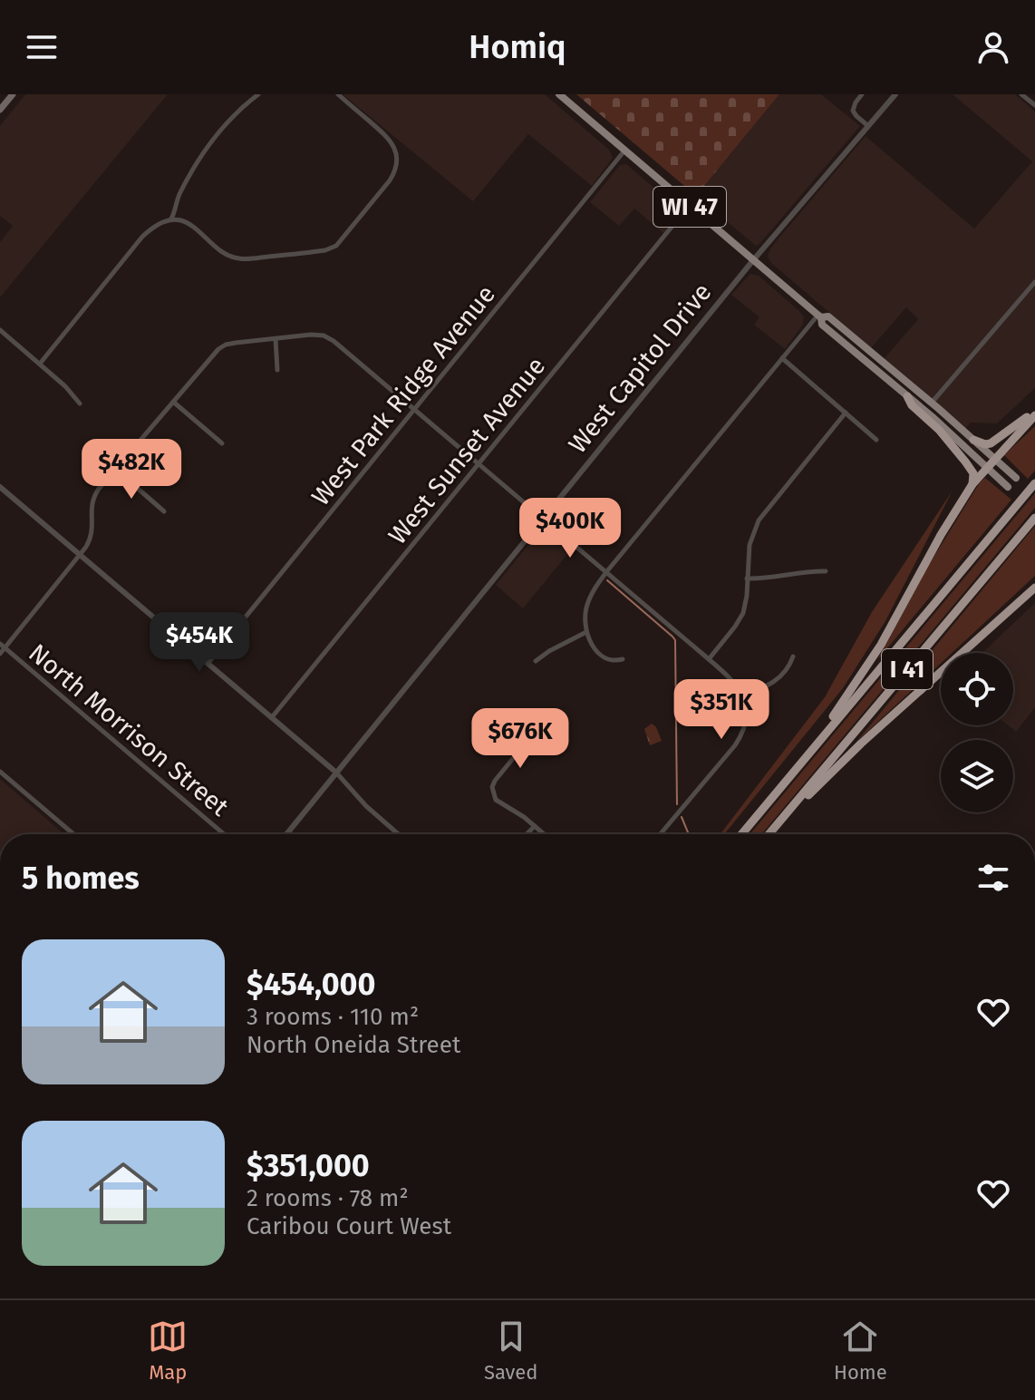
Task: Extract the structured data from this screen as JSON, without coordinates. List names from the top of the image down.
{
  "streets": {
    "highway": ["I 41"],
    "main road": ["WI 47"],
    "street": [
      "West Capitol Drive",
      "West Park Ridge Avenue",
      "West Sunset Avenue",
      "North Morrison Street"
    ]
  },
  "crossings": [
    ["WI 47", "West Capitol Drive"],
    ["WI 47", "West Park Ridge Avenue"],
    ["WI 47", "West Sunset Avenue"]
  ],
  "page": {
    "header": "Homiq",
    "price": [
      "$482K",
      "$400K",
      "$454K",
      "$351K",
      "$676K"
    ],
    "heading": "5 homes",
    "list": [
      {
        "name": "$454,000",
        "note": "3 rooms · 110 m² · North Oneida Street"
      },
      {
        "name": "$351,000",
        "note": "2 rooms · 78 m² · Caribou Court West"
      }
    ],
    "tabs": ["Map", "Saved", "Home"]
  }
}
